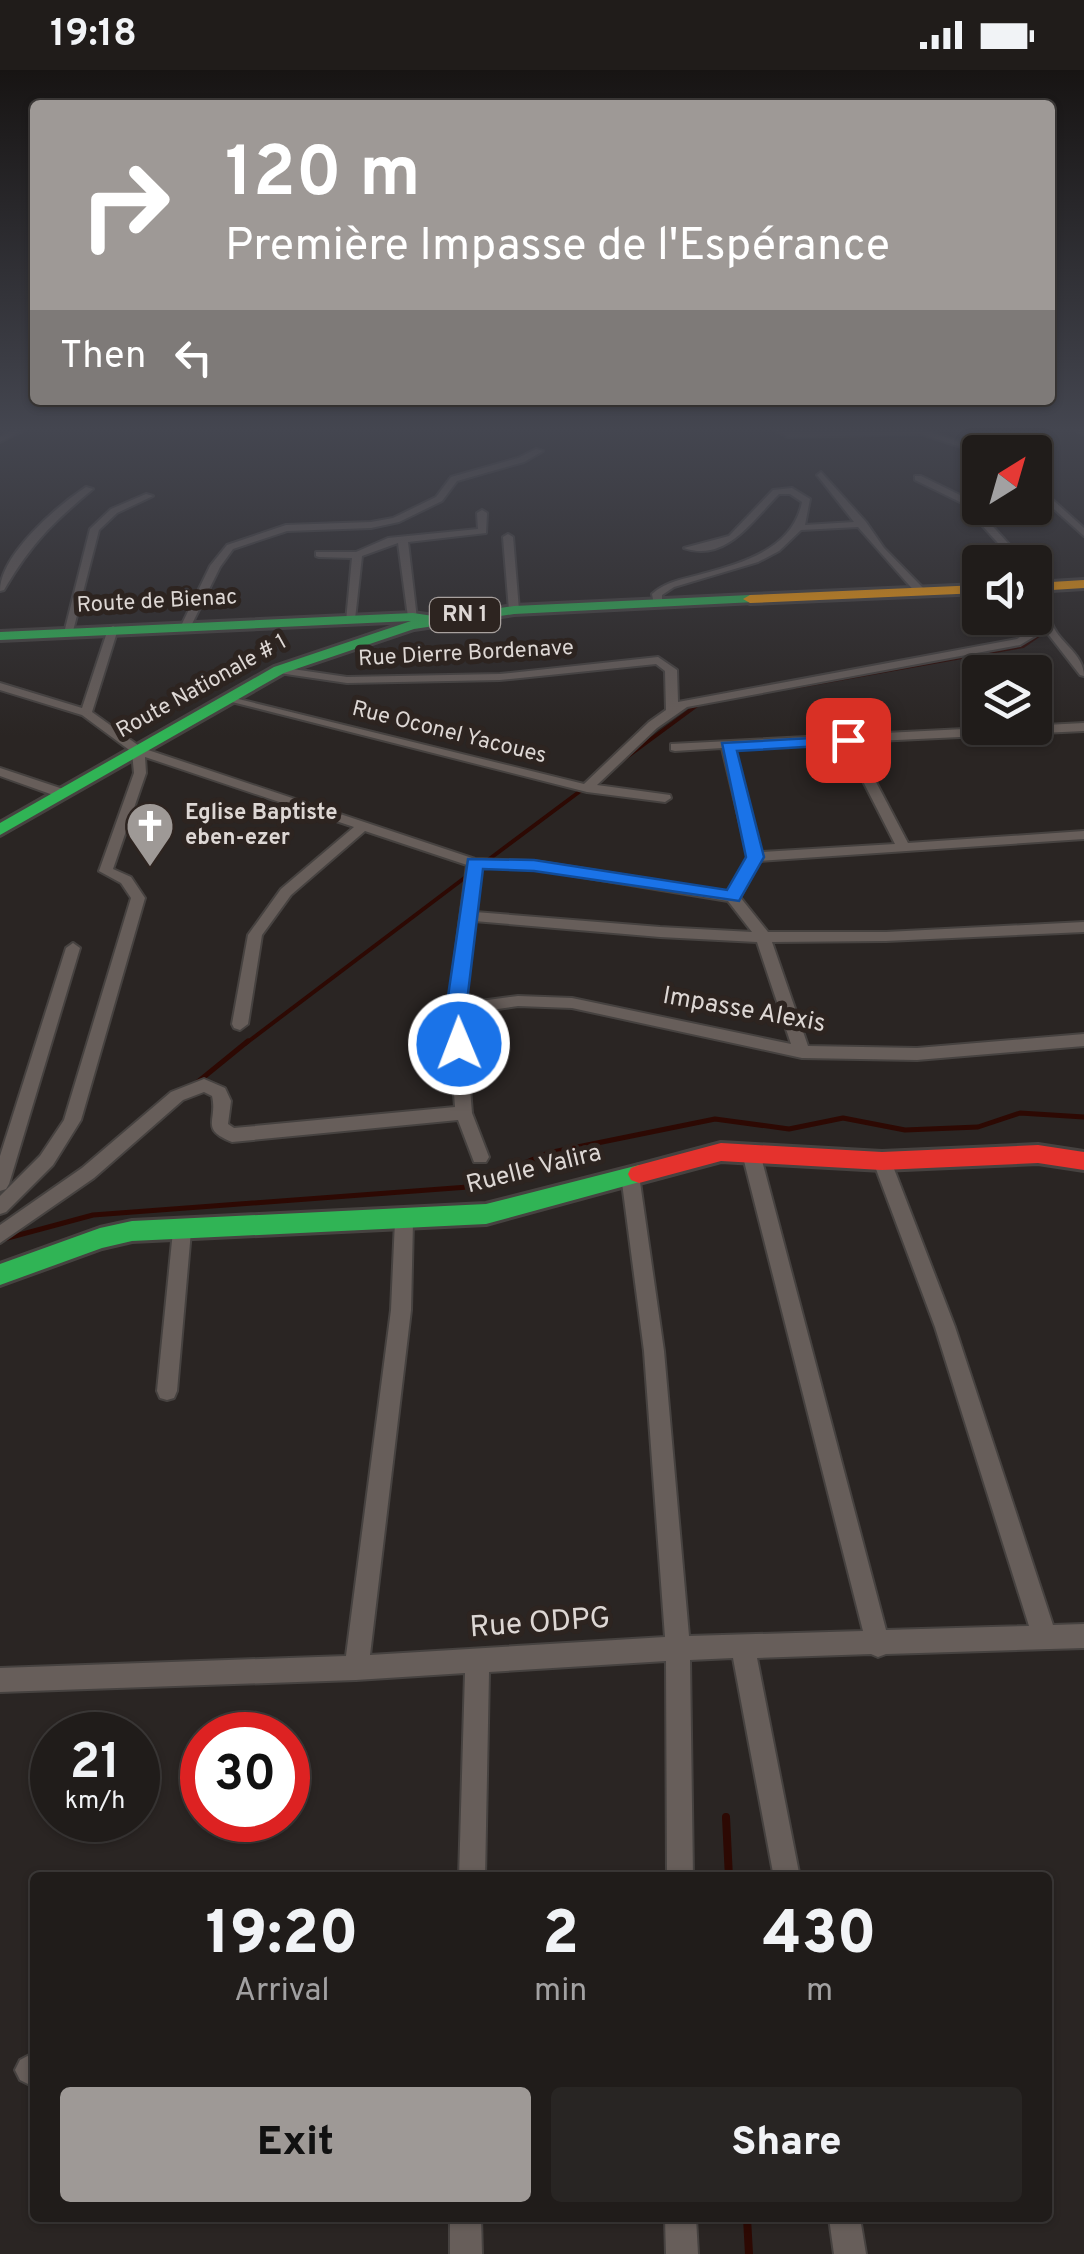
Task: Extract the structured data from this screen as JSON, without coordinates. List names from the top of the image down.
{
  "streets": {
    "main road": [
      "Route de Bienac",
      "RN 1",
      "Route Nationale # 1",
      "Ruelle Valira"
    ],
    "street": [
      "Rue Dierre Bordenave",
      "Rue Oconel Yacoues",
      "Impasse Alexis",
      "Rue ODPG"
    ]
  },
  "crossings": [
    ["Route de Bienac", "Route Nationale # 1"],
    ["Rue Dierre Bordenave", "Route Nationale # 1"],
    ["Route Nationale # 1", "Rue Oconel Yacoues"]
  ],
  "places": {
    "church": ["Eglise Baptiste eben-ezer"]
  },
  "north": "top right",
  "page": {
    "status": "19:18",
    "turn": ["120 m", "Première Impasse de l'Espérance"],
    "then": "Then",
    "speed": "21 km/h",
    "limit": "30",
    "eta": [
      "19:20",
      "Arrival",
      "2",
      "min",
      "430",
      "m"
    ],
    "buttons": ["Exit", "Share"]
  }
}
